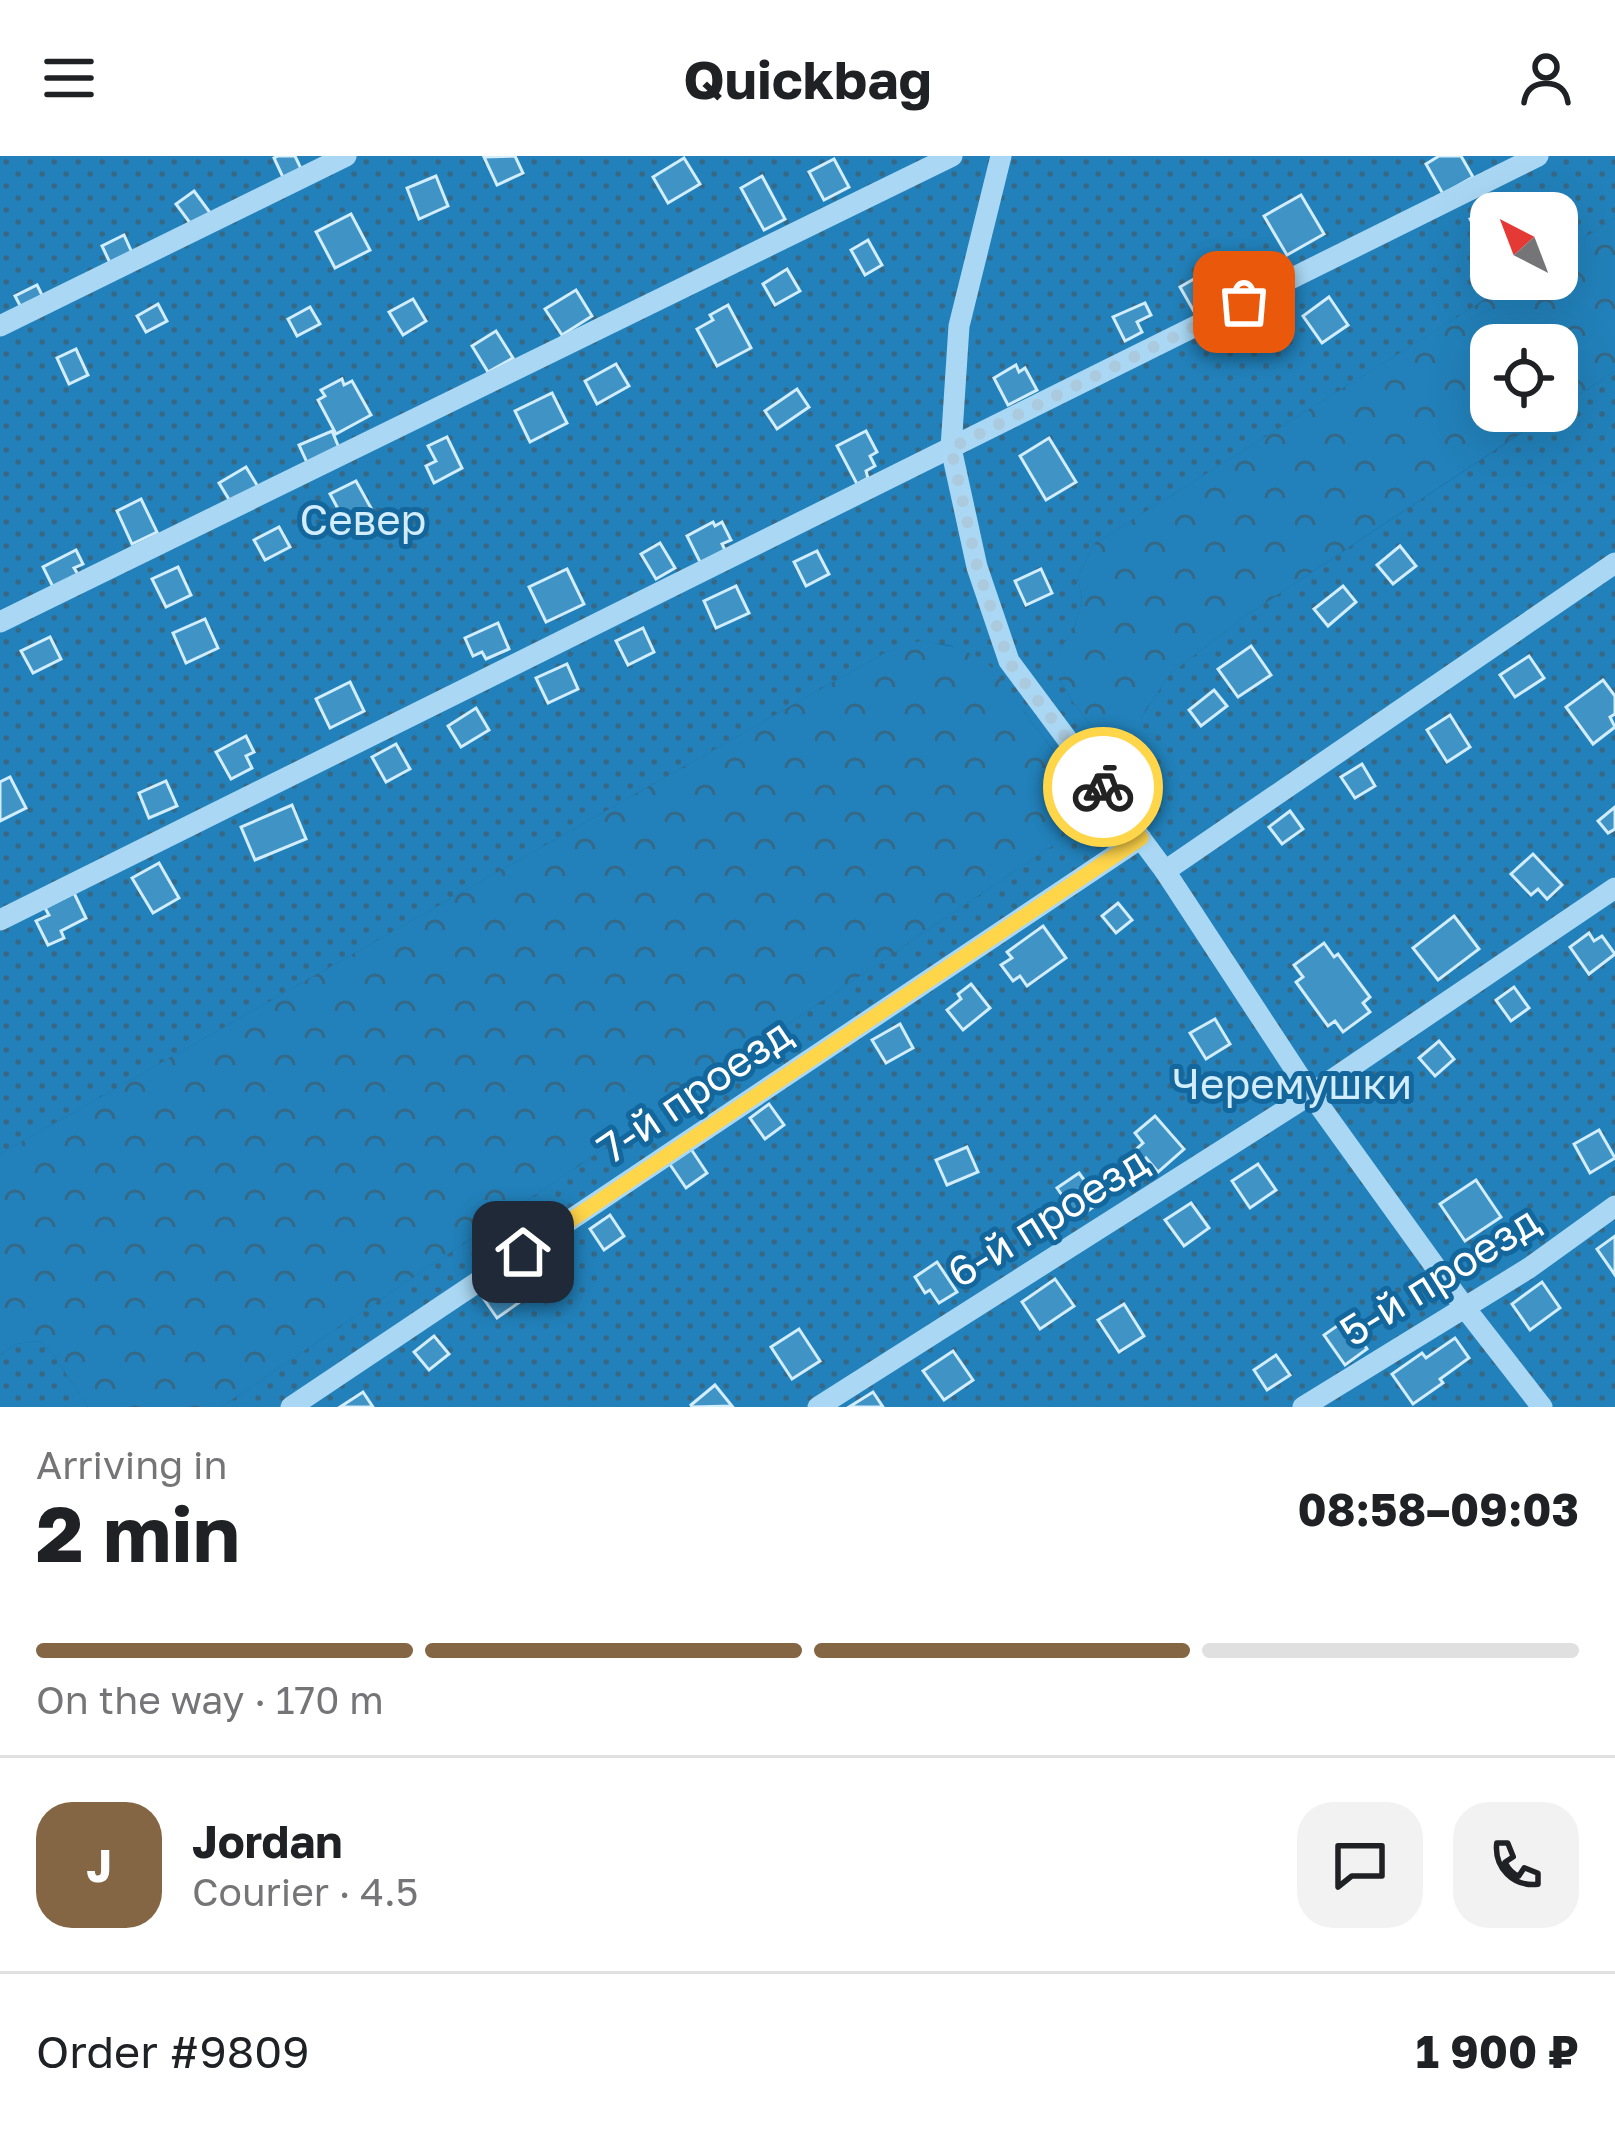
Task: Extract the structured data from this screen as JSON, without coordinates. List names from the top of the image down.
{
  "streets": {
    "street": ["7-й проезд", "6-й проезд", "5-й проезд"]
  },
  "parks": ["Север", "Черемушки"],
  "north": "top left",
  "page": {
    "header": "Quickbag",
    "heading": ["2 min", "Arriving in", "08:58–09:03"],
    "panel": [
      "Jordan",
      "Courier · 4.5",
      "Order #9809",
      "1 900 ₽"
    ],
    "bar": "On the way · 170 m",
    "round": "J"
  }
}
